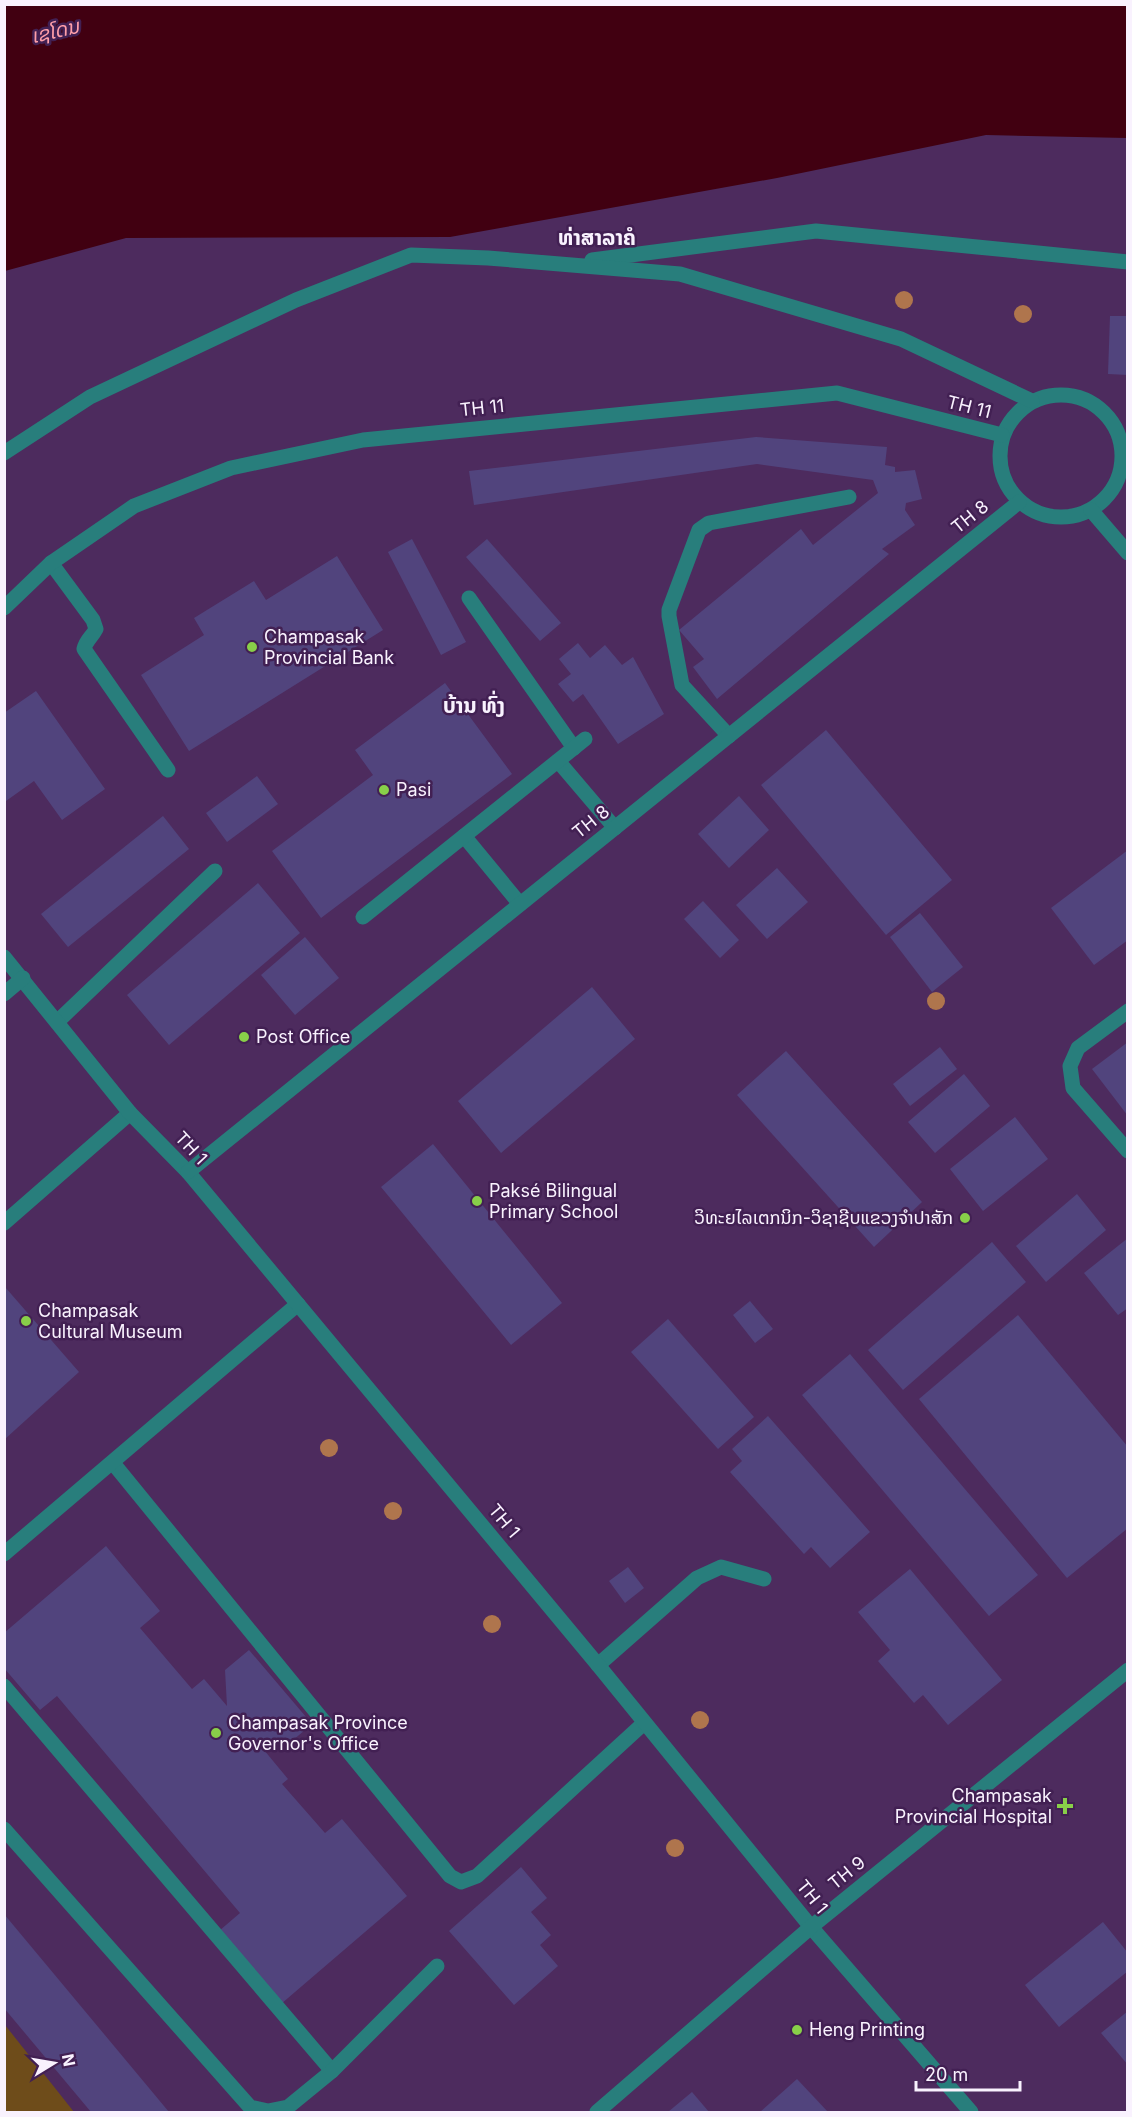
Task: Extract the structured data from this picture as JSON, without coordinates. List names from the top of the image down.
{
  "streets": {
    "street": [
      "TH 11",
      "TH 8",
      "TH 1",
      "TH 9"
    ]
  },
  "crossings": [
    ["TH 11", "TH 8"],
    ["TH 8", "TH 1"],
    ["TH 1", "TH 9"]
  ],
  "districts": ["ທ່າສາລາຄໍ", "ບ້ານ ທົ່ງ"],
  "water": ["ເຊໂດນ"],
  "places": {
    "other": [
      "Champasak Provincial Bank",
      "Pasi",
      "Post Office",
      "Paksé Bilingual Primary School",
      "ວິທະຍໄລເຕກນິກ-ວິຊາຊີບແຂວງຈໍາປາສັກ",
      "Champasak Cultural Museum",
      "Champasak Province Governor's Office",
      "Heng Printing"
    ],
    "health": ["Champasak Provincial Hospital"]
  },
  "scale_bar": "20 m",
  "north": "right"
}
